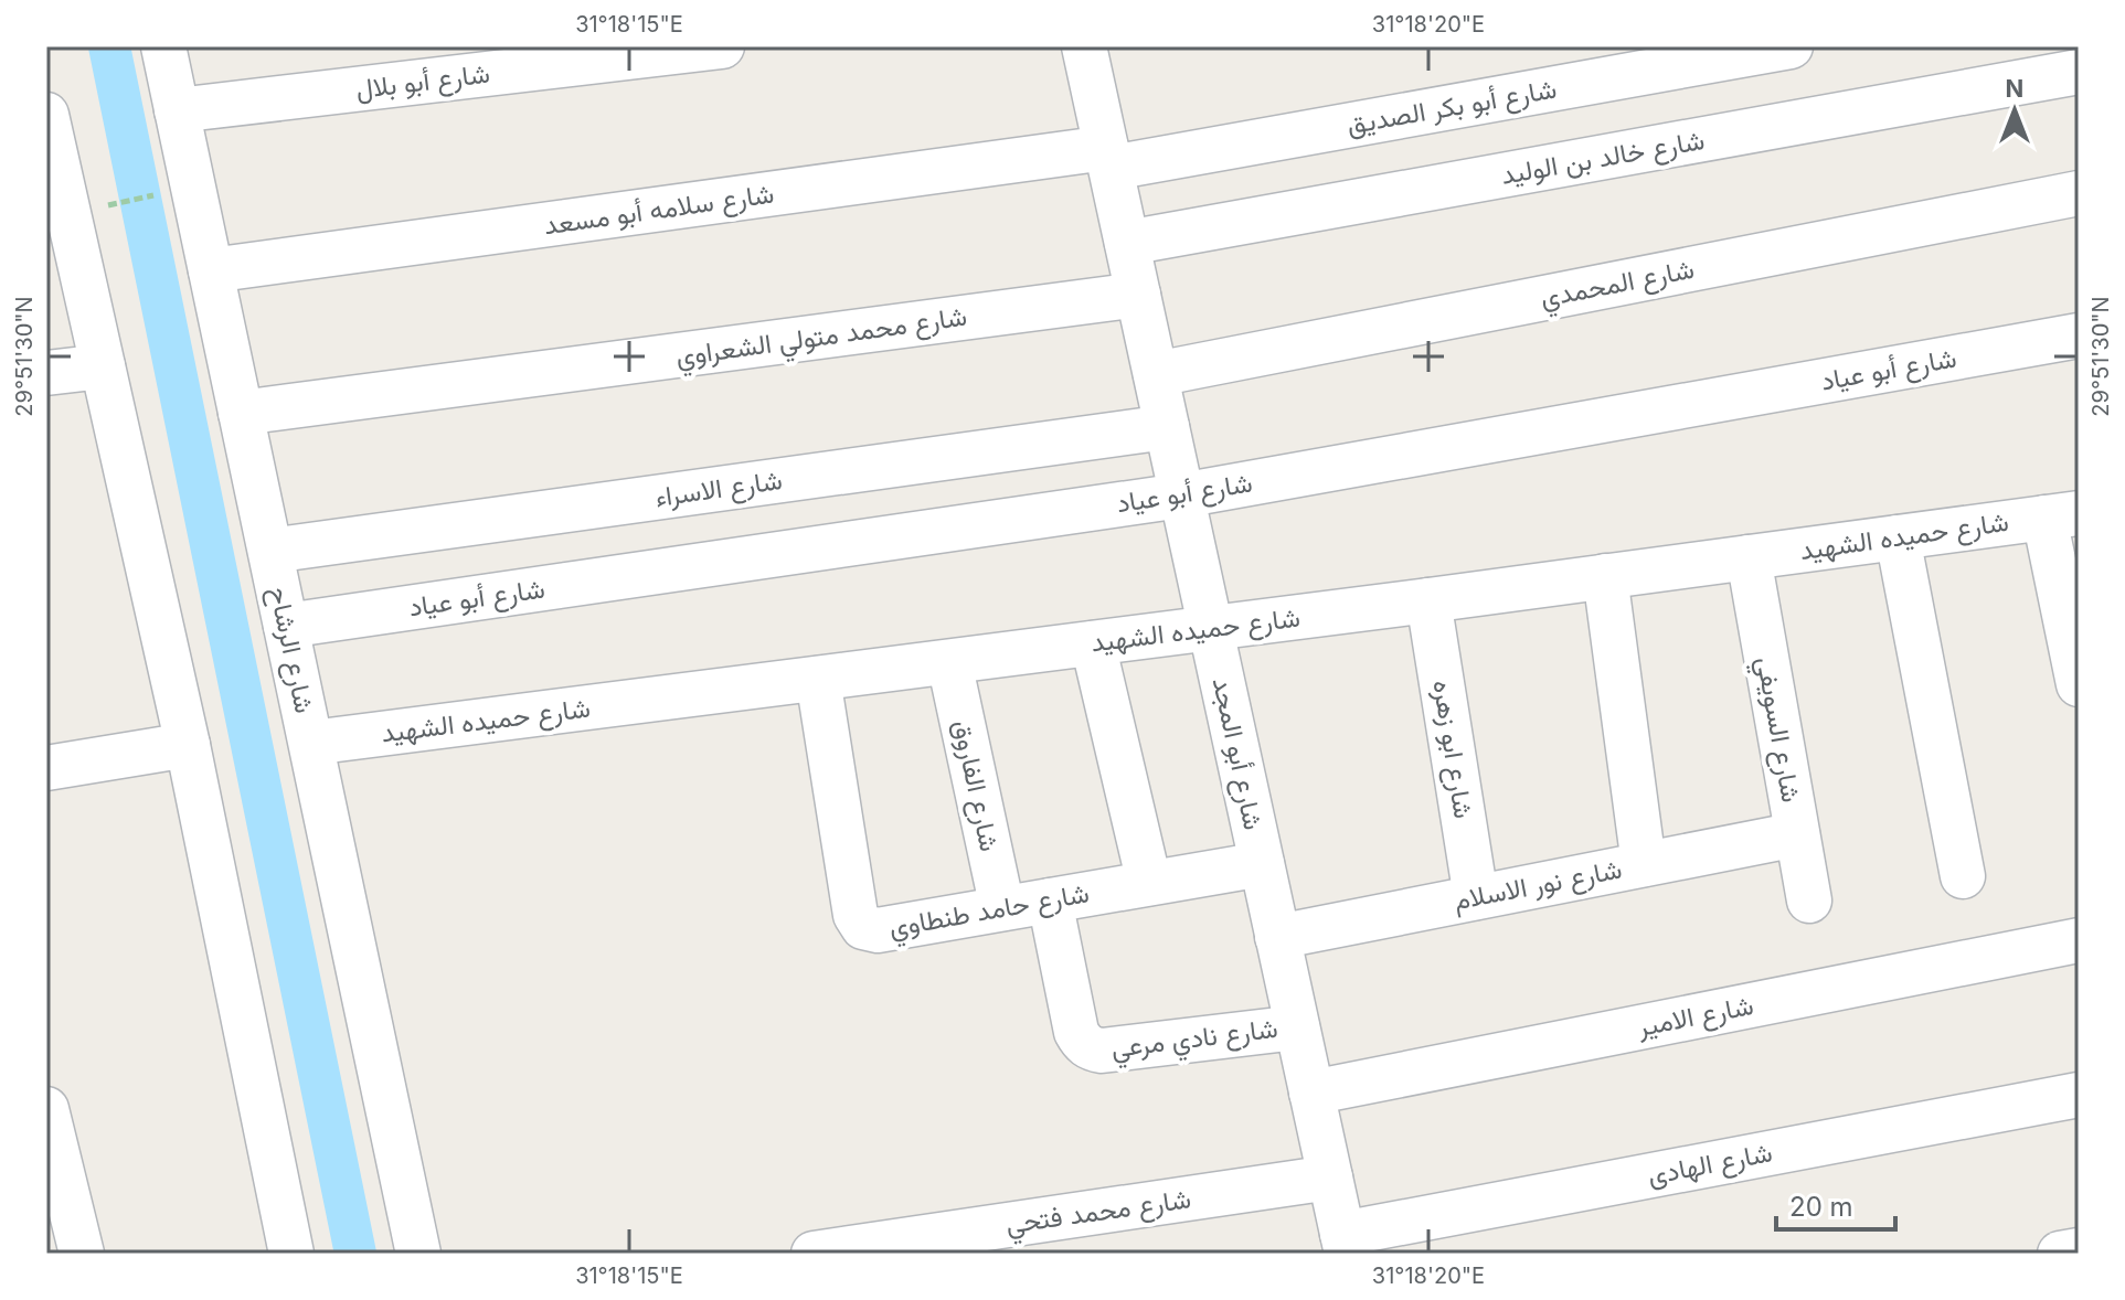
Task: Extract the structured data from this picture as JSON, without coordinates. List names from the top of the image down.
{
  "streets": {
    "street": [
      "شارع أبو بلال",
      "شارع أبو بكر الصديق",
      "شارع خالد بن الوليد",
      "شارع سلامه أبو مسعد",
      "شارع المحمدي",
      "شارع محمد متولي الشعراوي",
      "شارع أبو عياد",
      "شارع الاسراء",
      "شارع حميده الشهيد",
      "شارع الرشاح",
      "شارع السويفي",
      "شارع ابو زهره",
      "شارع أبو المجد",
      "شارع الفاروق",
      "شارع نور الاسلام",
      "شارع حامد طنطاوي",
      "شارع الامير",
      "شارع نادي مرعي",
      "شارع الهادى",
      "شارع محمد فتحي"
    ]
  },
  "crossings": [
    ["شارع أبو بلال", "شارع الرشاح"],
    ["شارع أبو بكر الصديق", "شارع سلامه أبو مسعد"],
    ["شارع أبو بكر الصديق", "شارع أبو المجد"],
    ["شارع خالد بن الوليد", "شارع أبو المجد"],
    ["شارع سلامه أبو مسعد", "شارع الرشاح"],
    ["شارع سلامه أبو مسعد", "شارع أبو المجد"],
    ["شارع المحمدي", "شارع أبو المجد"],
    ["شارع محمد متولي الشعراوي", "شارع الرشاح"],
    ["شارع محمد متولي الشعراوي", "شارع أبو المجد"],
    ["شارع أبو عياد", "شارع الرشاح"],
    ["شارع أبو عياد", "شارع أبو المجد"],
    ["شارع الاسراء", "شارع الرشاح"],
    ["شارع الاسراء", "شارع أبو المجد"],
    ["شارع حميده الشهيد", "شارع الرشاح"],
    ["شارع حميده الشهيد", "شارع السويفي"],
    ["شارع حميده الشهيد", "شارع ابو زهره"],
    ["شارع حميده الشهيد", "شارع أبو المجد"],
    ["شارع حميده الشهيد", "شارع الفاروق"],
    ["شارع حميده الشهيد", "شارع حامد طنطاوي"],
    ["شارع السويفي", "شارع نور الاسلام"],
    ["شارع ابو زهره", "شارع نور الاسلام"],
    ["شارع أبو المجد", "شارع نور الاسلام"],
    ["شارع أبو المجد", "شارع حامد طنطاوي"],
    ["شارع أبو المجد", "شارع الامير"],
    ["شارع أبو المجد", "شارع نادي مرعي"],
    ["شارع أبو المجد", "شارع الهادى"],
    ["شارع أبو المجد", "شارع محمد فتحي"],
    ["شارع الفاروق", "شارع حامد طنطاوي"],
    ["شارع حامد طنطاوي", "شارع نادي مرعي"]
  ],
  "scale_bar": "20 m",
  "north": "top",
  "coordinates": ["31°18'15\"E", "31°18'20\"E", "29°51'30\"N"]
}
